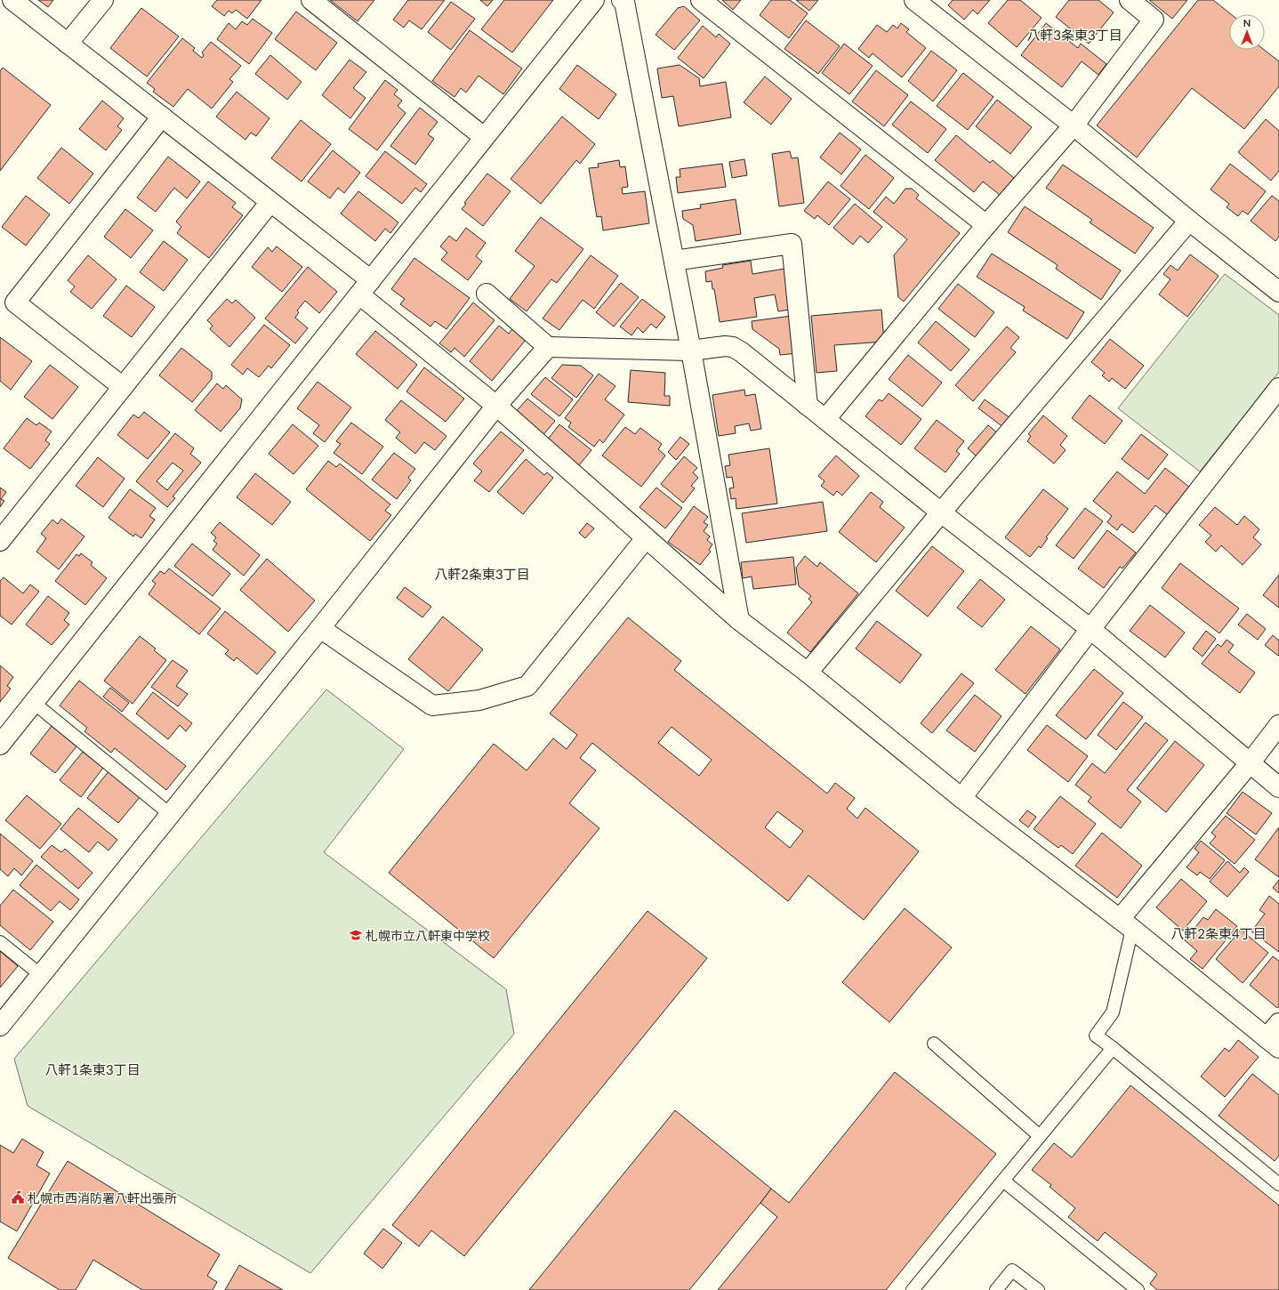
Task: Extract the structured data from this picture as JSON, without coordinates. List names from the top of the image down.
{
  "districts": [
    "八軒3条東3丁目",
    "八軒2条東3丁目",
    "八軒2条東4丁目",
    "八軒1条東3丁目"
  ],
  "places": {
    "school or university": ["札幌市立八軒東中学校"],
    "public building": ["札幌市西消防署八軒出張所"]
  },
  "north": "top"
}
